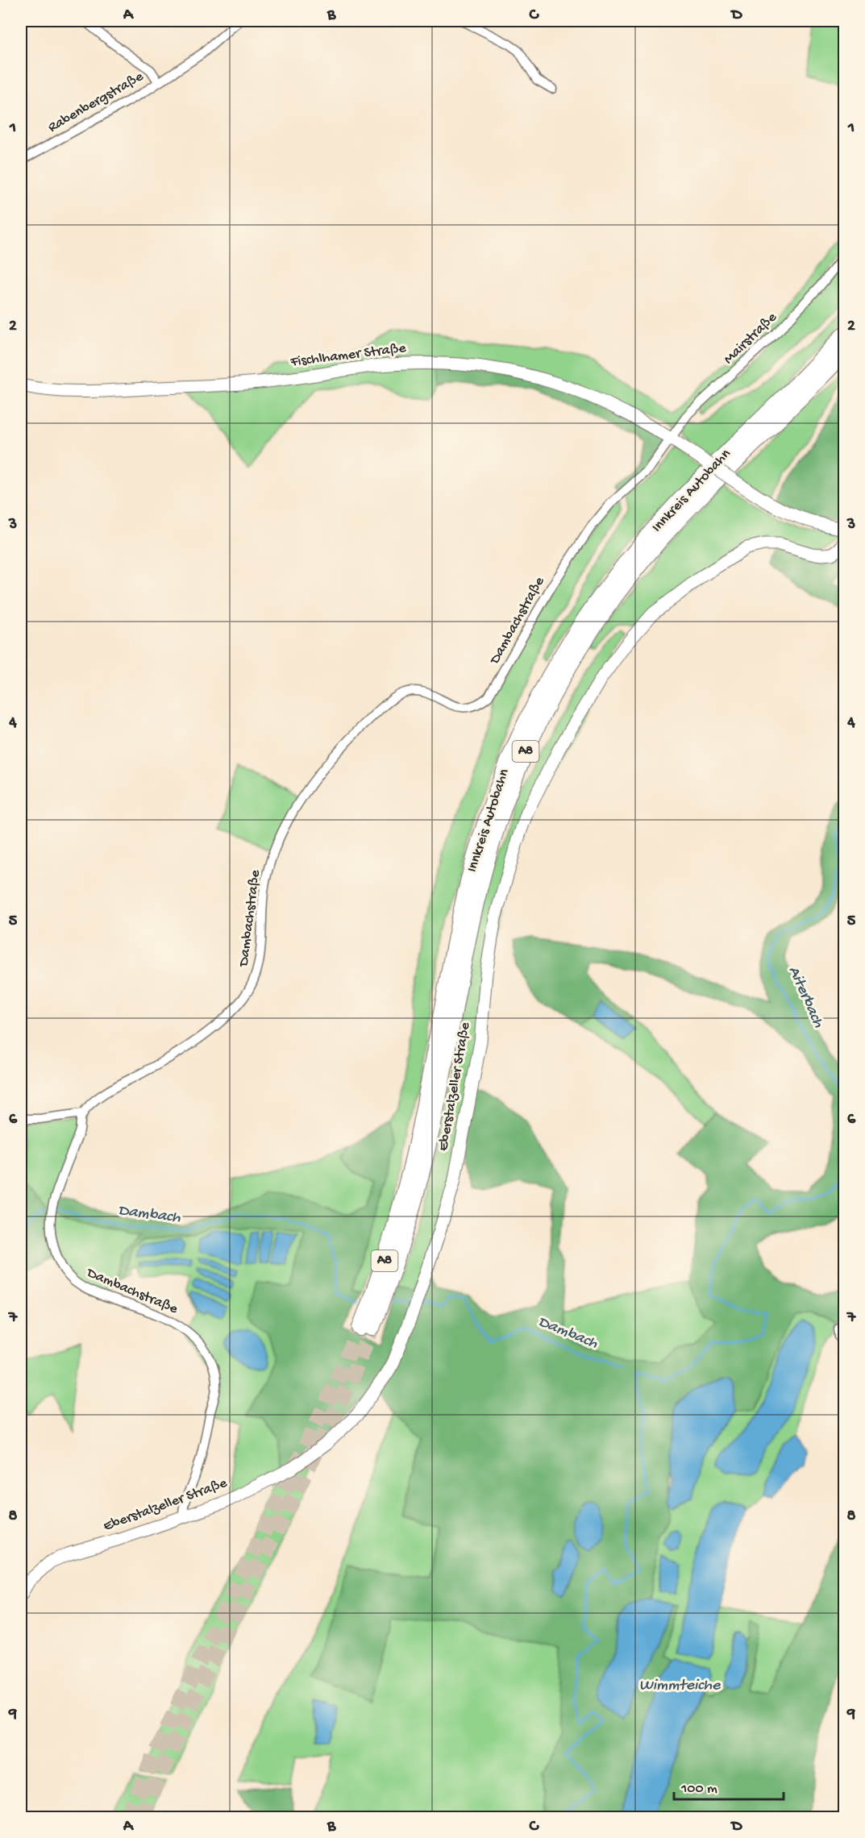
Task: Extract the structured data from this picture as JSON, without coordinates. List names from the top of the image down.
{
  "streets": {
    "highway": ["Innkreis Autobahn", "A8"],
    "street": [
      "Rabenbergstraße",
      "Mairstraße",
      "Fischlhamer Straße",
      "Dambachstraße",
      "Eberstalzeller Straße"
    ]
  },
  "crossings": [
    ["Mairstraße", "Fischlhamer Straße"],
    ["Mairstraße", "Dambachstraße"],
    ["Fischlhamer Straße", "Dambachstraße"],
    ["Dambachstraße", "Eberstalzeller Straße"]
  ],
  "water": ["Aiterbach", "Dambach", "Wimmteiche"],
  "scale_bar": "100 m",
  "grid": {
    "columns": [
      "A",
      "B",
      "C",
      "D"
    ],
    "rows": [
      "1",
      "2",
      "3",
      "4",
      "5",
      "6",
      "7",
      "8",
      "9"
    ]
  }
}
